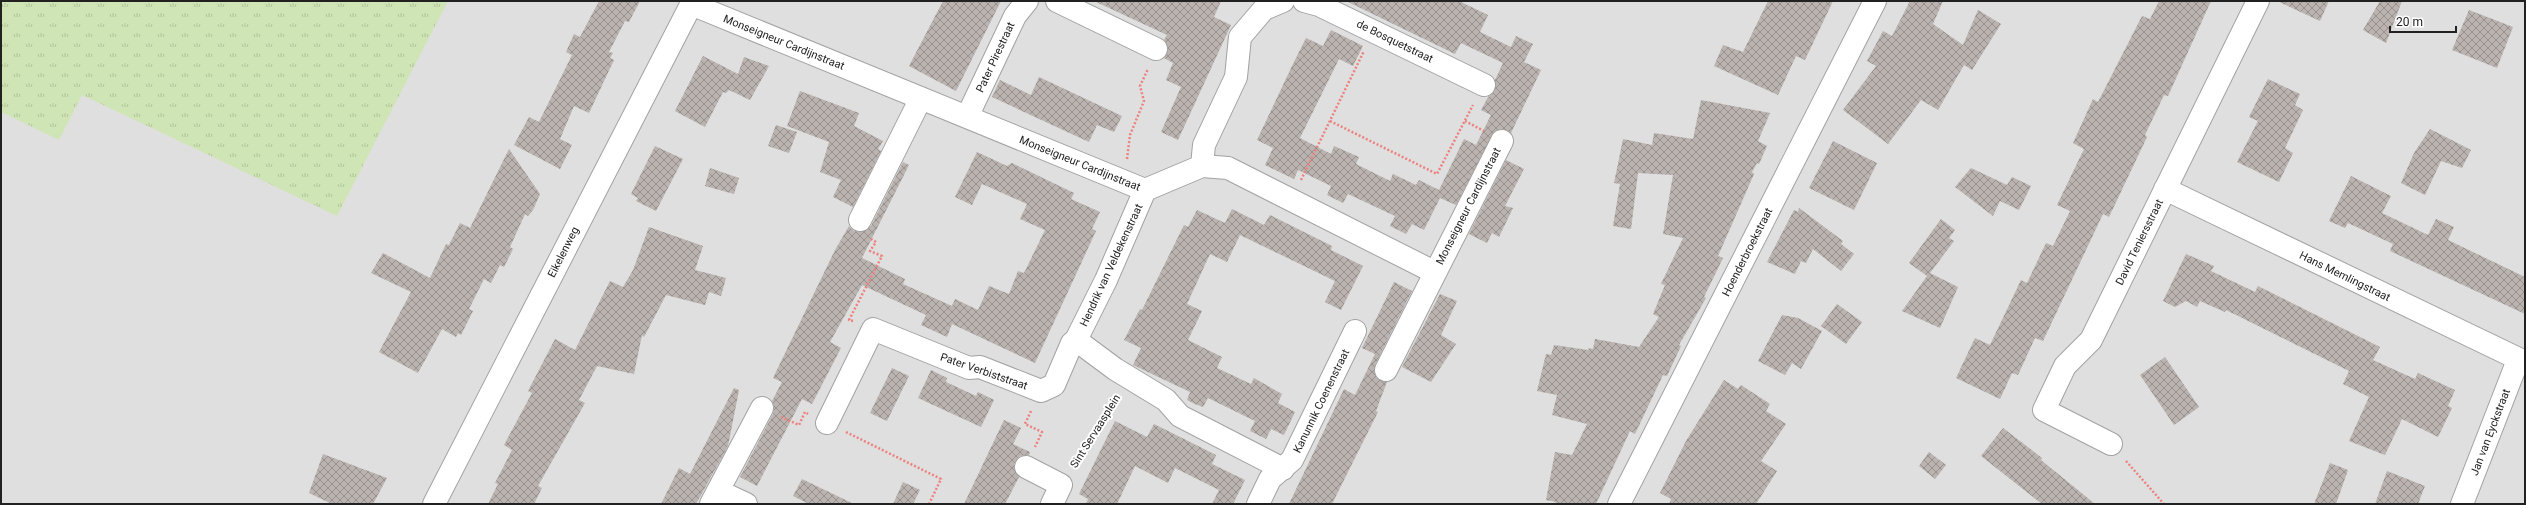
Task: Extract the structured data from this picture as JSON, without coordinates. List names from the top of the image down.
{
  "streets": {
    "street": [
      "de Bosquetstraat",
      "Monseigneur Cardijnstraat",
      "Pater Pirestraat",
      "David Teniersstraat",
      "Eikelenweg",
      "Hoenderbroekstraat",
      "Hendrik van Veldekenstraat",
      "Hans Memlingstraat",
      "Pater Verbiststraat",
      "Kanunnik Coenenstraat",
      "Jan van Eyckstraat"
    ],
    "path": ["Sint Servaasplein"]
  },
  "crossings": [
    ["Monseigneur Cardijnstraat", "Pater Pirestraat"],
    ["Monseigneur Cardijnstraat", "Eikelenweg"],
    ["Monseigneur Cardijnstraat", "Hendrik van Veldekenstraat"],
    ["David Teniersstraat", "Hans Memlingstraat"],
    ["Hendrik van Veldekenstraat", "Pater Verbiststraat"],
    ["Hans Memlingstraat", "Jan van Eyckstraat"]
  ],
  "scale_bar": "20 m"
}
